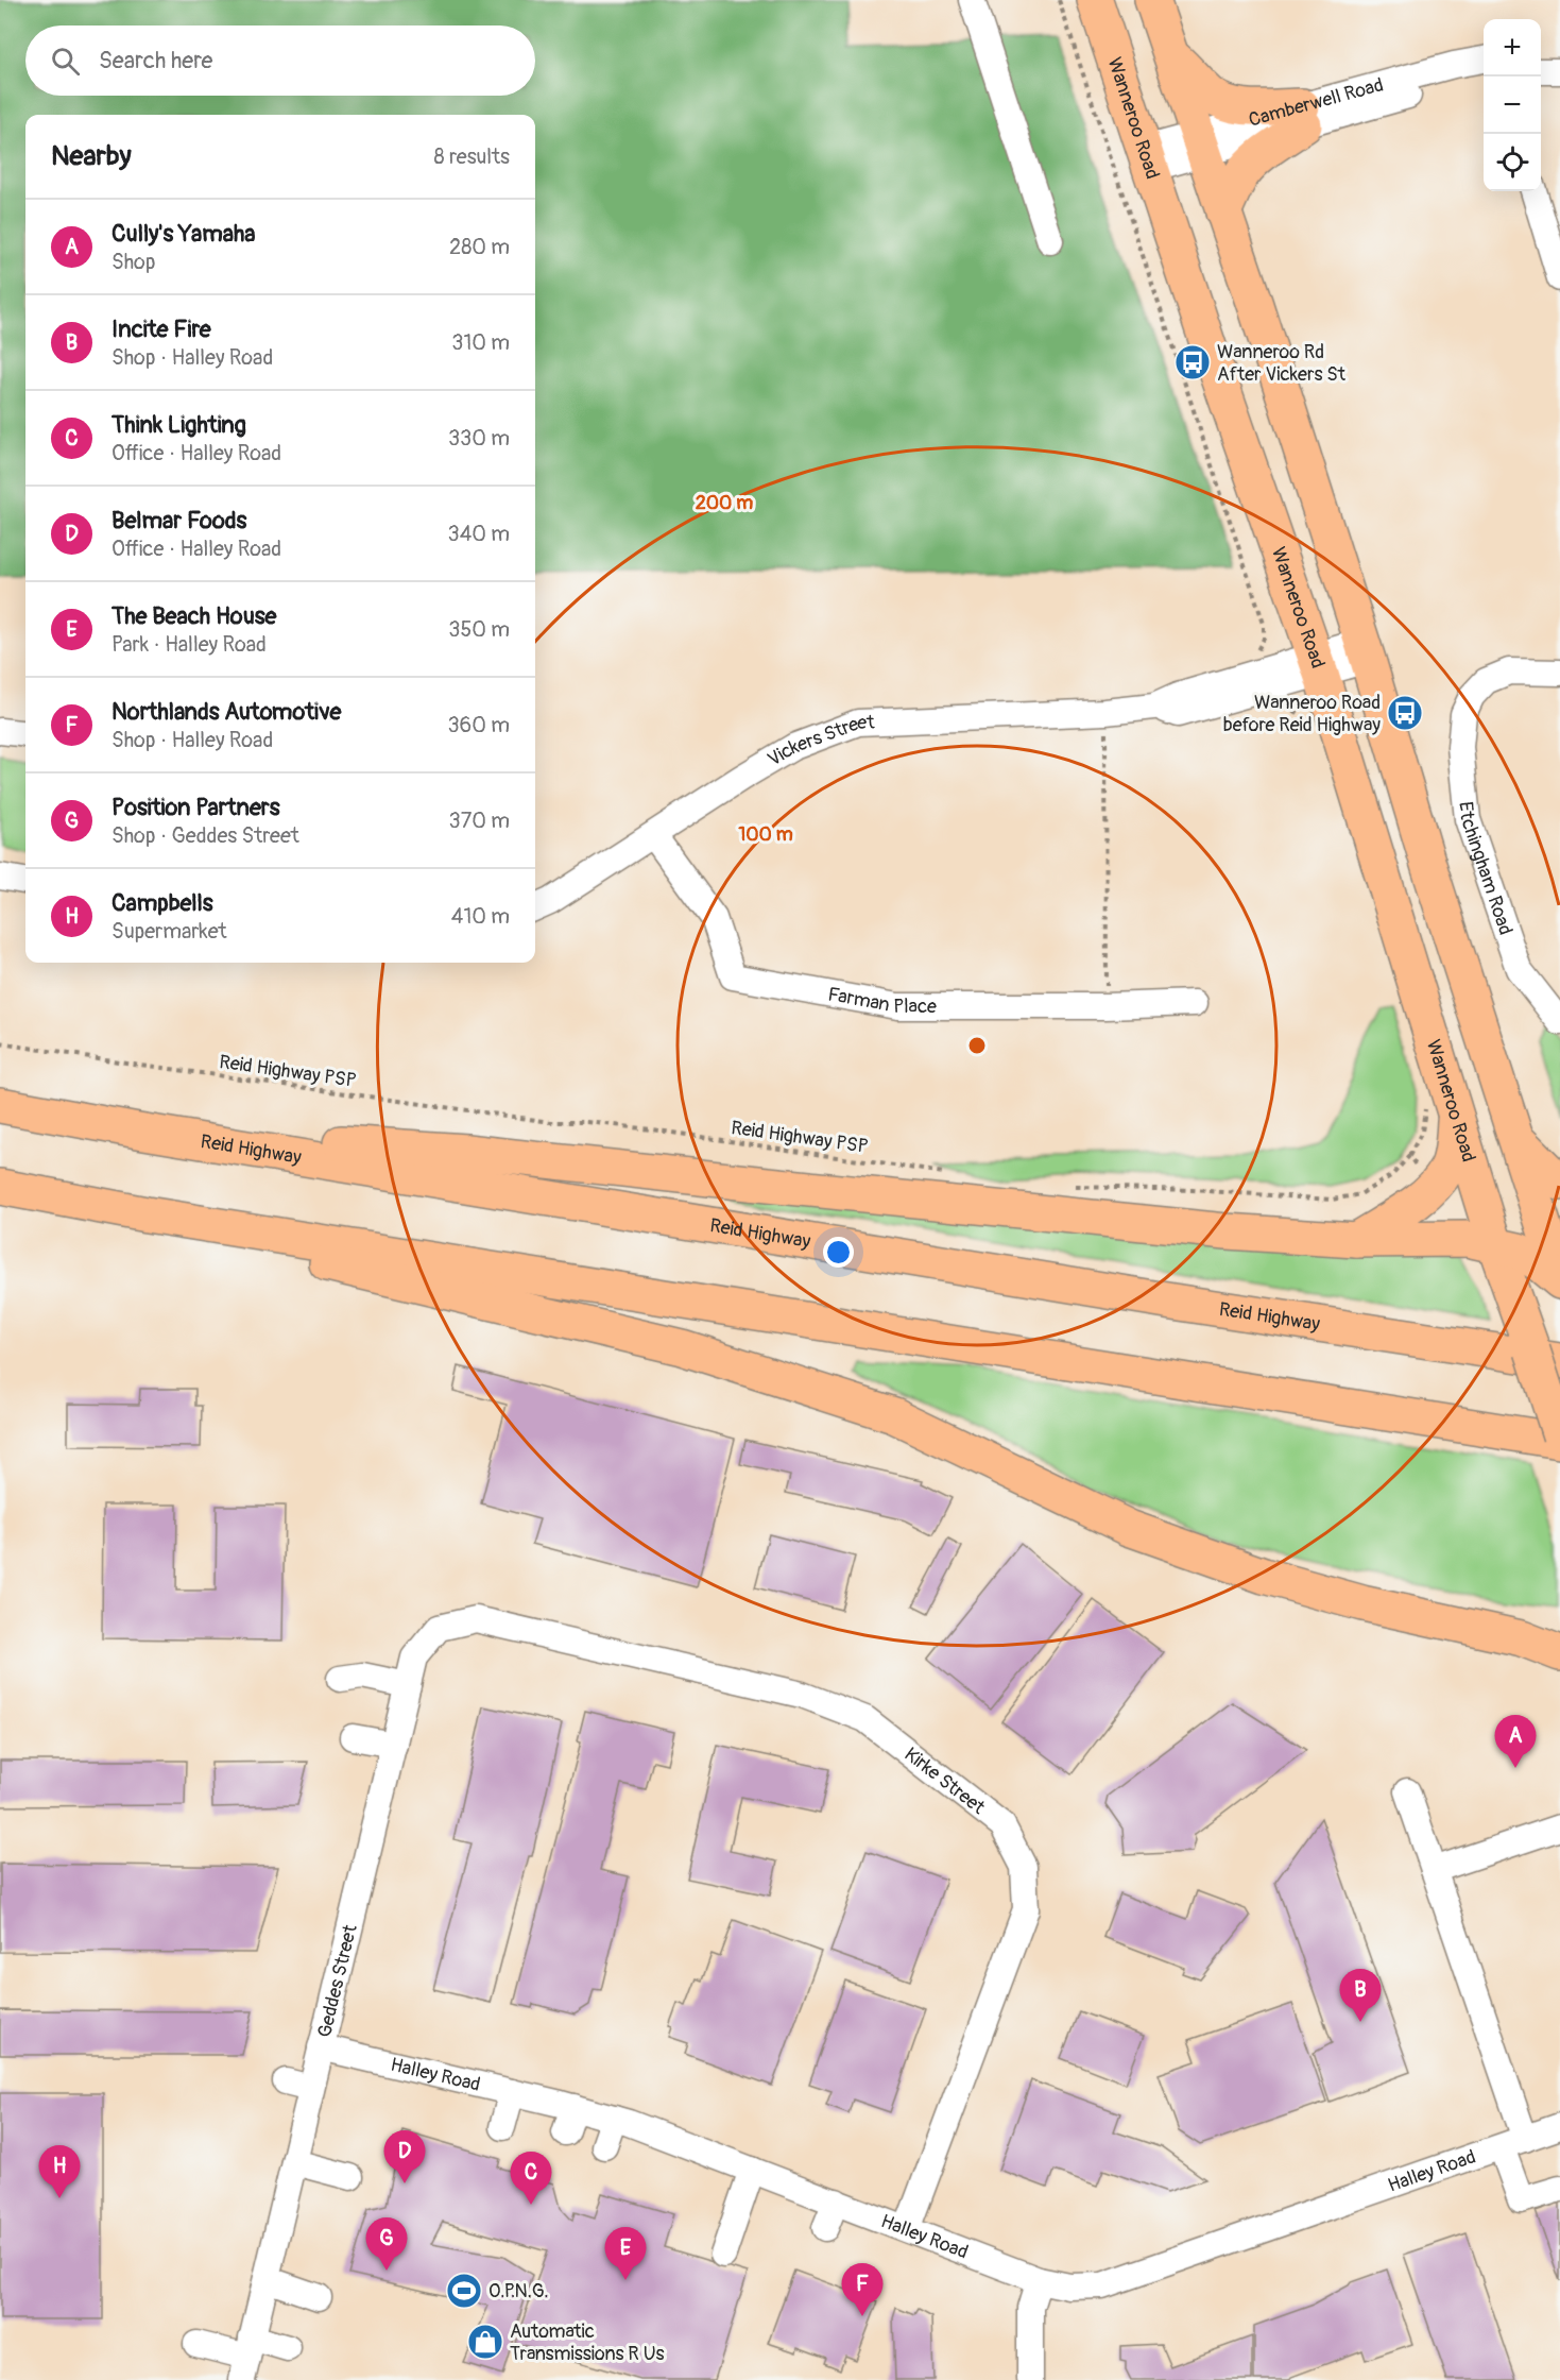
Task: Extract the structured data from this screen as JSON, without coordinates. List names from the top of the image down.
{
  "streets": {
    "highway": ["Wanneroo Road", "Reid Highway"],
    "street": [
      "Camberwell Road",
      "Vickers Street",
      "Etchingham Road",
      "Farman Place",
      "Kirke Street",
      "Geddes Street",
      "Halley Road"
    ],
    "path": ["Reid Highway PSP"]
  },
  "crossings": [
    ["Camberwell Road", "Wanneroo Road"],
    ["Wanneroo Road", "Vickers Street"],
    ["Wanneroo Road", "Reid Highway"],
    ["Vickers Street", "Farman Place"],
    ["Kirke Street", "Geddes Street"],
    ["Kirke Street", "Halley Road"],
    ["Geddes Street", "Halley Road"]
  ],
  "places": {
    "bus stop": ["Wanneroo Rd After Vickers St", "Wanneroo Road before Reid Highway"],
    "sports": ["O.P.N.G."],
    "shop": ["Automatic Transmissions R Us"]
  },
  "page": {
    "map_buttons": ["+", "−"],
    "search": "Search here",
    "heading": ["Nearby", "8 results"],
    "list": [
      {
        "mark": "A",
        "name": "Cully's Yamaha",
        "note": "Shop",
        "value": "280 m"
      },
      {
        "mark": "B",
        "name": "Incite Fire",
        "note": "Shop · Halley Road",
        "value": "310 m"
      },
      {
        "mark": "C",
        "name": "Think Lighting",
        "note": "Office · Halley Road",
        "value": "330 m"
      },
      {
        "mark": "D",
        "name": "Belmar Foods",
        "note": "Office · Halley Road",
        "value": "340 m"
      },
      {
        "mark": "E",
        "name": "The Beach House",
        "note": "Park · Halley Road",
        "value": "350 m"
      },
      {
        "mark": "F",
        "name": "Northlands Automotive",
        "note": "Shop · Halley Road",
        "value": "360 m"
      },
      {
        "mark": "G",
        "name": "Position Partners",
        "note": "Shop · Geddes Street",
        "value": "370 m"
      },
      {
        "mark": "H",
        "name": "Campbells",
        "note": "Supermarket",
        "value": "410 m"
      }
    ],
    "pins": [
      "A",
      "B",
      "D",
      "H",
      "C",
      "G",
      "E",
      "F"
    ]
  },
  "rings": ["200 m", "100 m"]
}
